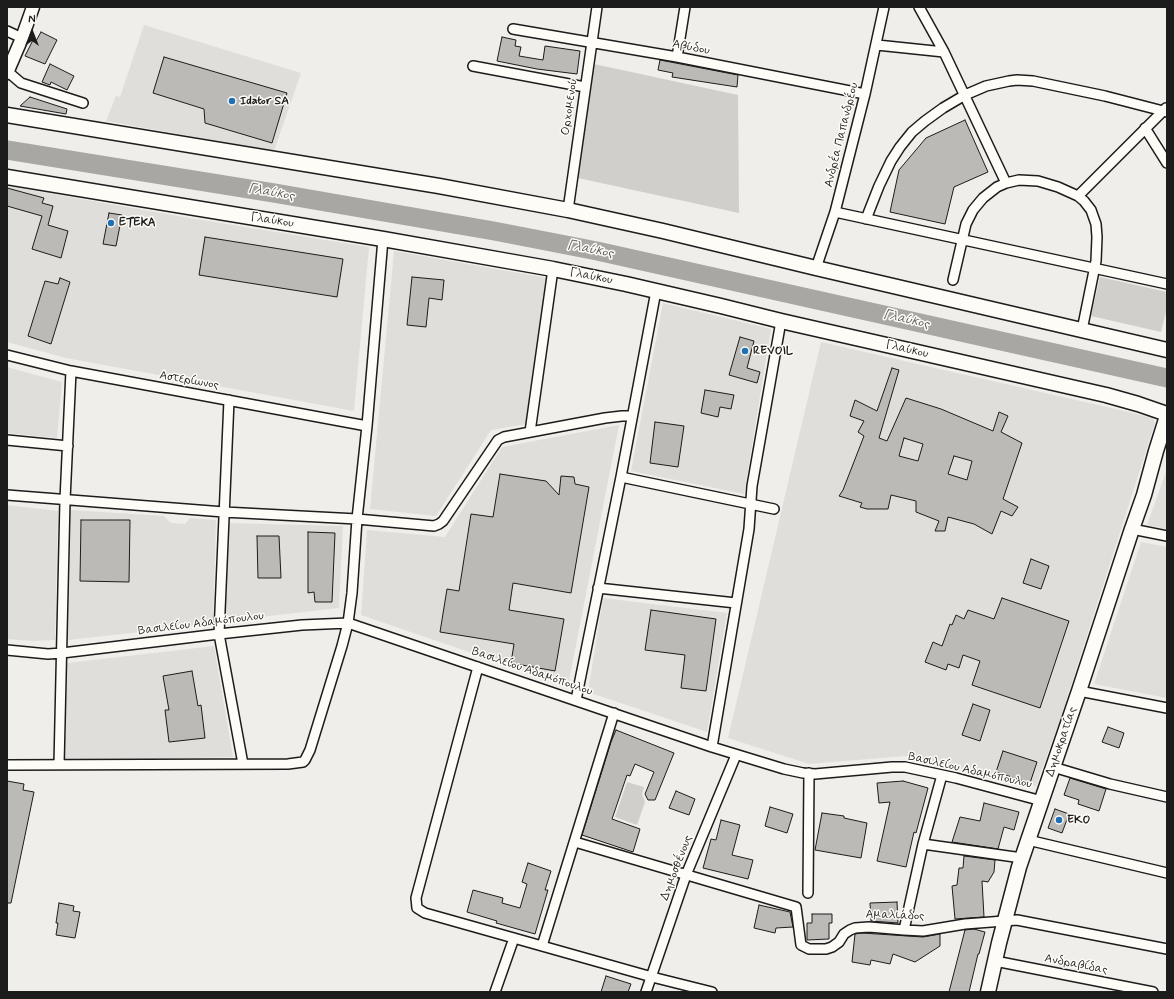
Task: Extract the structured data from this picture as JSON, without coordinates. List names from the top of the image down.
{
  "streets": {
    "main road": ["Γλαύκου", "Δημοκρατίας"],
    "street": [
      "Αβύδου",
      "Ορχομενού",
      "Ανδρέα Παπανδρέου",
      "Αστερίωνος",
      "Βασιλείου Αδαμόπουλου",
      "Δημοσθένους",
      "Αμαλιάδος",
      "Ανδραβίδας"
    ]
  },
  "crossings": [
    ["Αβύδου", "Ορχομενού"],
    ["Αβύδου", "Ανδρέα Παπανδρέου"],
    ["Γλαύκου", "Δημοκρατίας"],
    ["Βασιλείου Αδαμόπουλου", "Δημοκρατίας"],
    ["Βασιλείου Αδαμόπουλου", "Δημοσθένους"],
    ["Δημοκρατίας", "Αμαλιάδος"],
    ["Δημοκρατίας", "Ανδραβίδας"],
    ["Δημοσθένους", "Αμαλιάδος"]
  ],
  "water": ["Γλαύκος"],
  "places": [
    "Idator SA",
    "ΕΤΕΚΑ",
    "REVOIL",
    "EKO"
  ],
  "north": "top"
}
